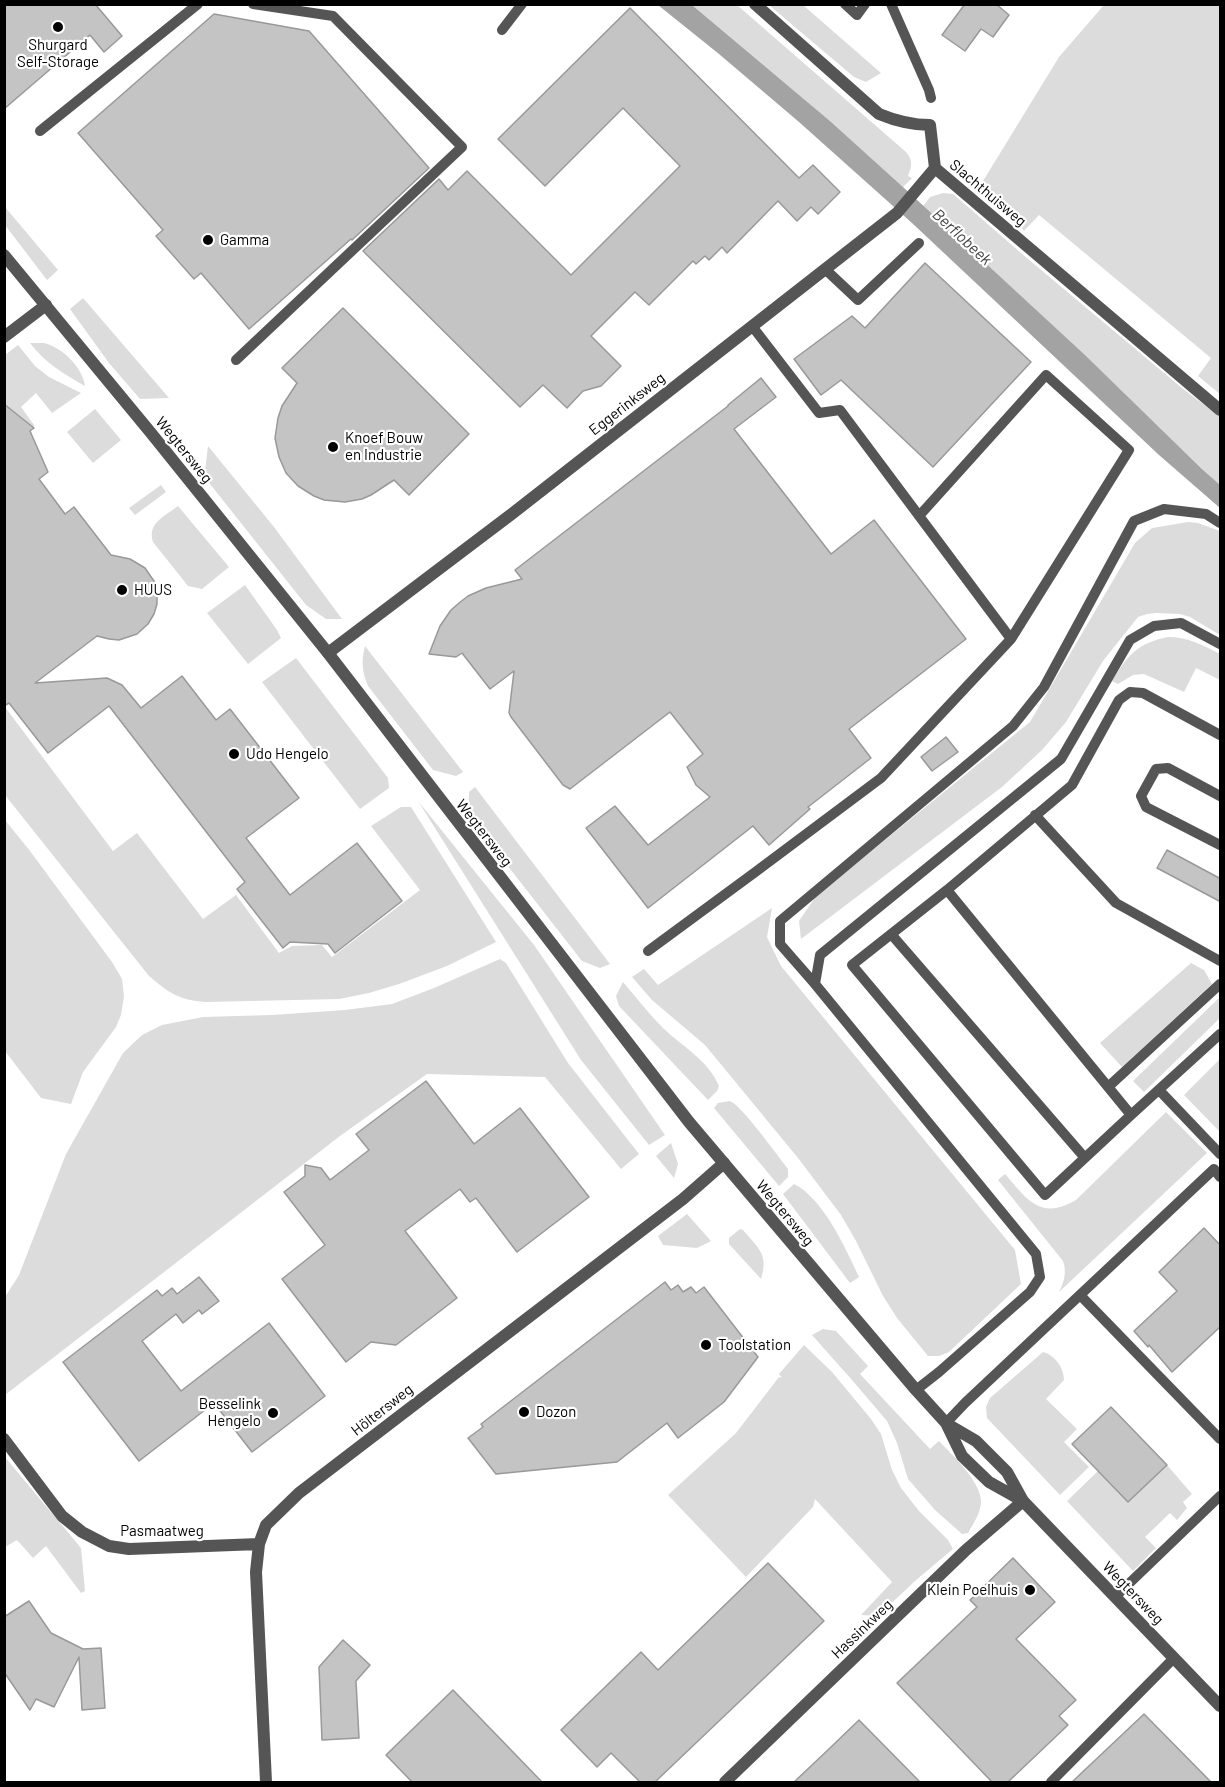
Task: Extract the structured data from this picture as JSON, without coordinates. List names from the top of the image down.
{
  "streets": {
    "street": [
      "Slachthuisweg",
      "Eggerinksweg",
      "Wegtersweg",
      "Höltersweg",
      "Pasmaatweg",
      "Hassinkweg"
    ]
  },
  "crossings": [
    ["Slachthuisweg", "Eggerinksweg"],
    ["Eggerinksweg", "Wegtersweg"],
    ["Wegtersweg", "Höltersweg"],
    ["Wegtersweg", "Hassinkweg"],
    ["Höltersweg", "Pasmaatweg"]
  ],
  "water": ["Berflobeek"],
  "places": [
    "Shurgard Self-Storage",
    "Gamma",
    "Knoef Bouw en Industrie",
    "HUUS",
    "Udo Hengelo",
    "Toolstation",
    "Dozon",
    "Besselink Hengelo",
    "Klein Poelhuis"
  ]
}
